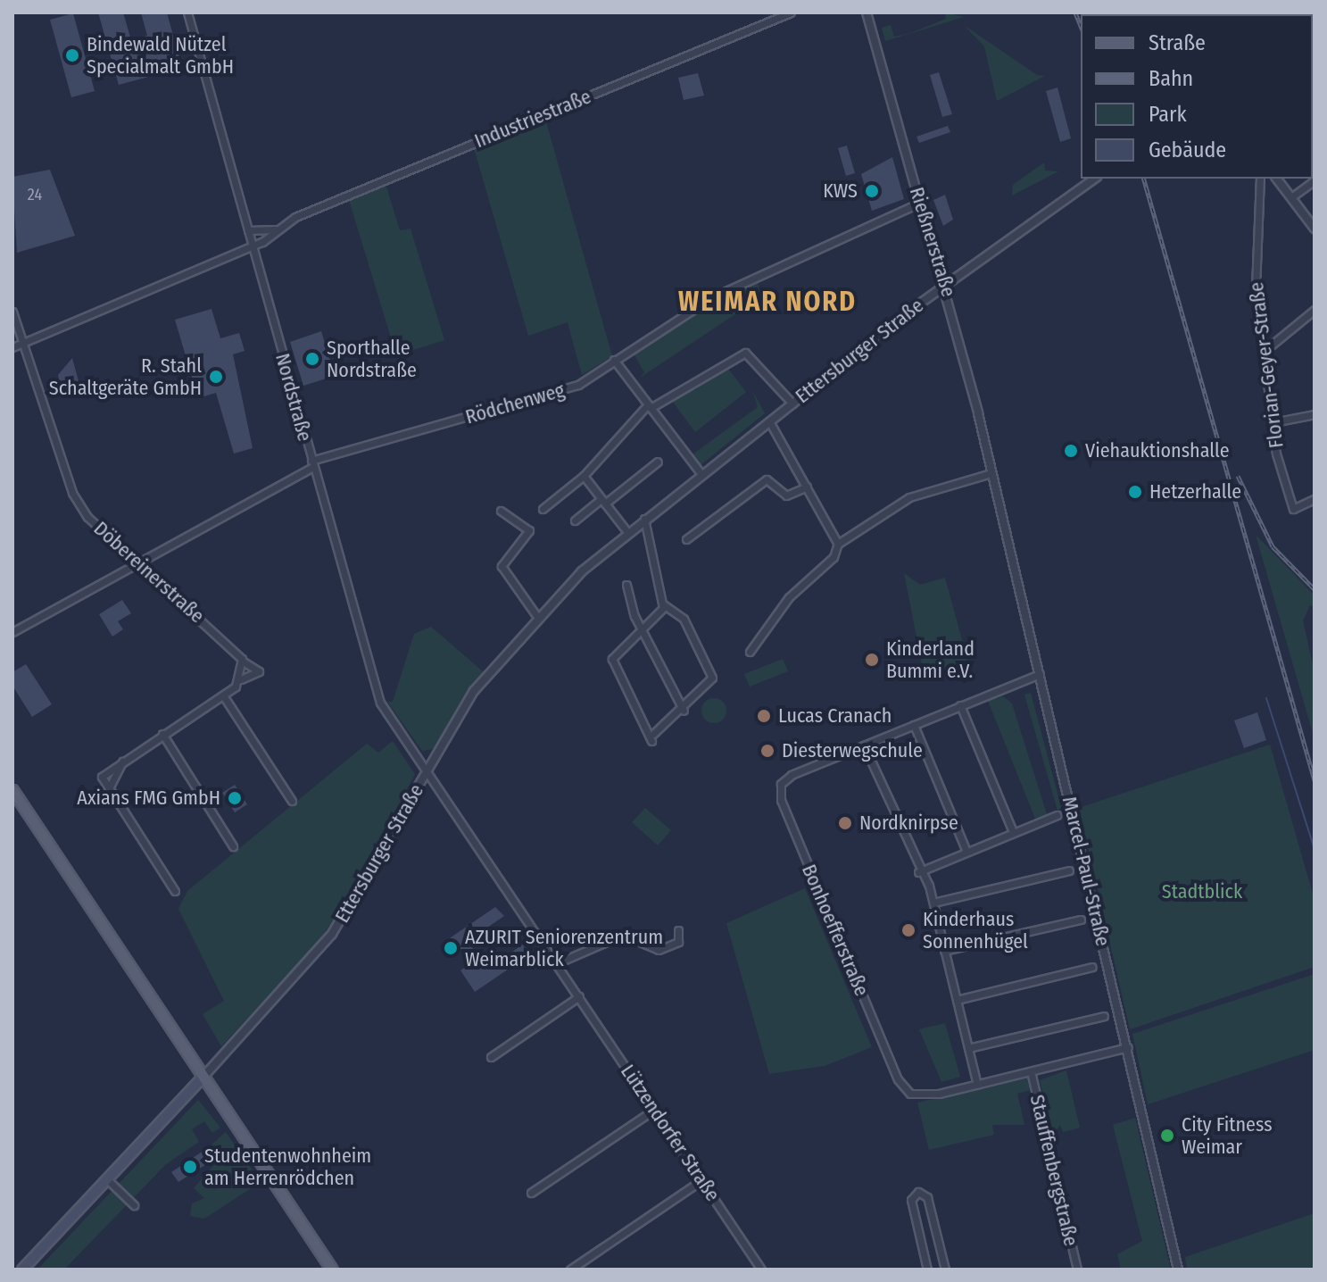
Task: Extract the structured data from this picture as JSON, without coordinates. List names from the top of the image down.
{
  "streets": {
    "street": [
      "Industriestraße",
      "Rießnerstraße",
      "Ettersburger Straße",
      "Florian-Geyer-Straße",
      "Nordstraße",
      "Rödchenweg",
      "Döbereinerstraße",
      "Marcel-Paul-Straße",
      "Bonhoefferstraße",
      "Lützendorfer Straße",
      "Stauffenbergstraße"
    ]
  },
  "crossings": [
    ["Industriestraße", "Nordstraße"],
    ["Industriestraße", "Döbereinerstraße"],
    ["Rießnerstraße", "Ettersburger Straße"],
    ["Rießnerstraße", "Rödchenweg"],
    ["Rießnerstraße", "Marcel-Paul-Straße"],
    ["Ettersburger Straße", "Nordstraße"],
    ["Ettersburger Straße", "Lützendorfer Straße"],
    ["Nordstraße", "Rödchenweg"],
    ["Nordstraße", "Lützendorfer Straße"],
    ["Rödchenweg", "Döbereinerstraße"],
    ["Marcel-Paul-Straße", "Bonhoefferstraße"],
    ["Bonhoefferstraße", "Stauffenbergstraße"]
  ],
  "districts": ["WEIMAR NORD"],
  "parks": ["Stadtblick"],
  "places": [
    "Bindewald Nützel Specialmalt GmbH",
    "KWS",
    "Sporthalle Nordstraße",
    "R. Stahl Schaltgeräte GmbH",
    "Viehauktionshalle",
    "Hetzerhalle",
    "Kinderland Bummi e.V.",
    "Lucas Cranach",
    "Diesterwegschule",
    "Axians FMG GmbH",
    "Nordknirpse",
    "Kinderhaus Sonnenhügel",
    "AZURIT Seniorenzentrum Weimarblick",
    "City Fitness Weimar",
    "Studentenwohnheim am Herrenrödchen"
  ],
  "house_numbers": ["24"],
  "legend": [
    "Straße",
    "Bahn",
    "Park",
    "Gebäude"
  ]
}
